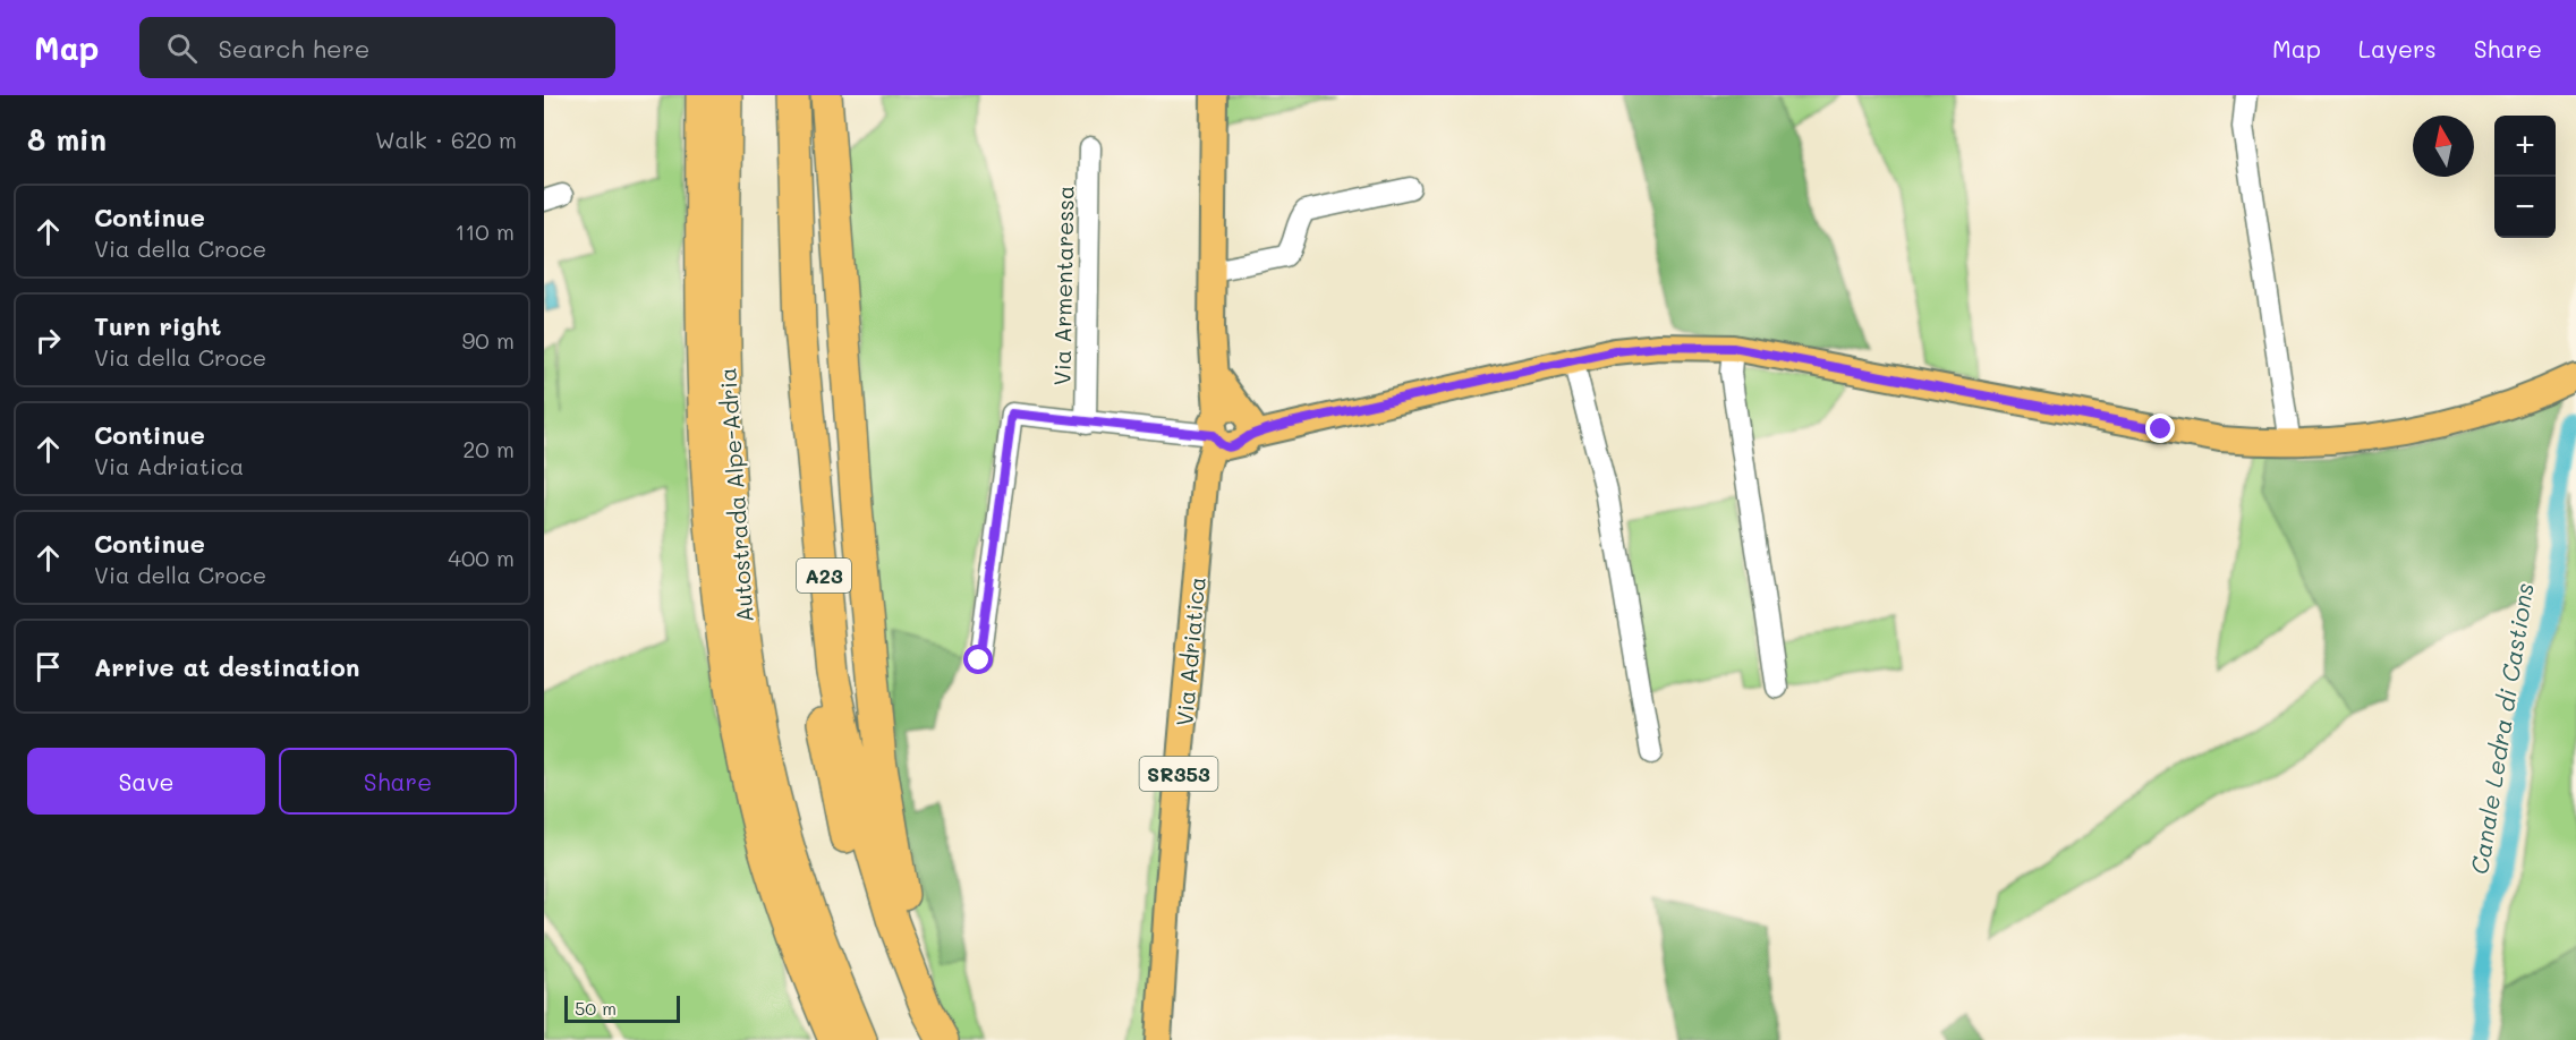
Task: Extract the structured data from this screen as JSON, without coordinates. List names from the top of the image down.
{
  "streets": {
    "highway": ["Autostrada Alpe-Adria", "A23"],
    "main road": ["Via Adriatica", "SR353"],
    "street": ["Via Armentaressa"]
  },
  "water": ["Canale Ledra di Castions"],
  "scale_bar": "50 m",
  "north": "top",
  "page": {
    "header": "Map",
    "search": "Search here",
    "nav": ["Map", "Layers", "Share"],
    "heading": ["8 min", "Walk · 620 m"],
    "map_buttons": ["+", "−"],
    "list": [
      ["Continue", "Via della Croce", "110 m"],
      ["Turn right", "Via della Croce", "90 m"],
      ["Continue", "Via Adriatica", "20 m"],
      ["Continue", "Via della Croce", "400 m"],
      "Arrive at destination"
    ],
    "buttons": ["Save", "Share"],
    "scale": "50 m"
  }
}
